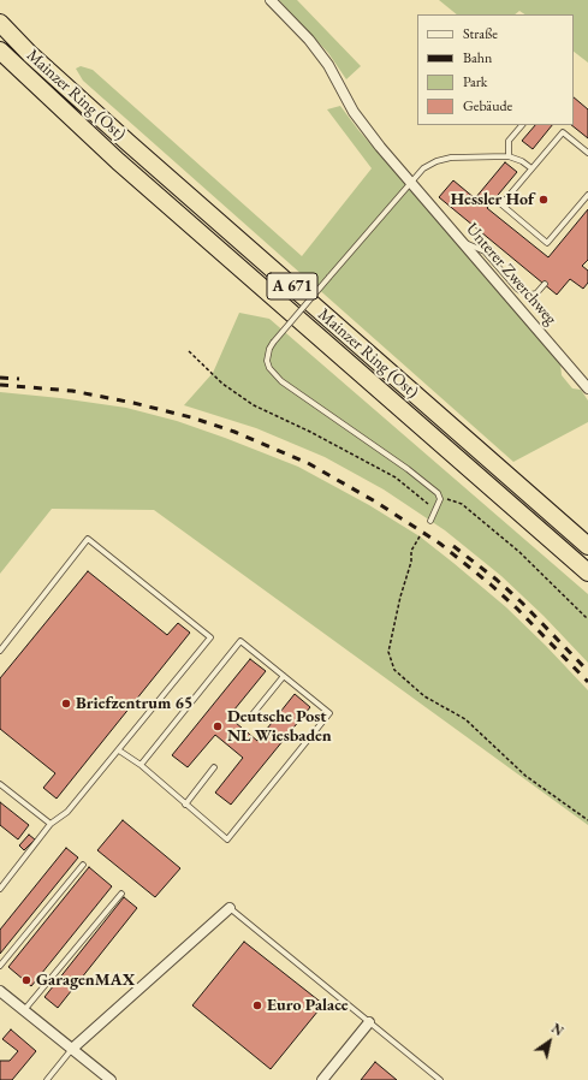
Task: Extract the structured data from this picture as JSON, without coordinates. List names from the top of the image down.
{
  "streets": {
    "highway": ["Mainzer Ring (Ost)", "A 671"],
    "street": ["Unterer Zwerchweg"]
  },
  "places": [
    "Hessler Hof",
    "Briefzentrum 65",
    "Deutsche Post NL Wiesbaden",
    "GaragenMAX",
    "Euro Palace"
  ],
  "legend": [
    "Straße",
    "Bahn",
    "Park",
    "Gebäude"
  ],
  "north": "top right"
}
